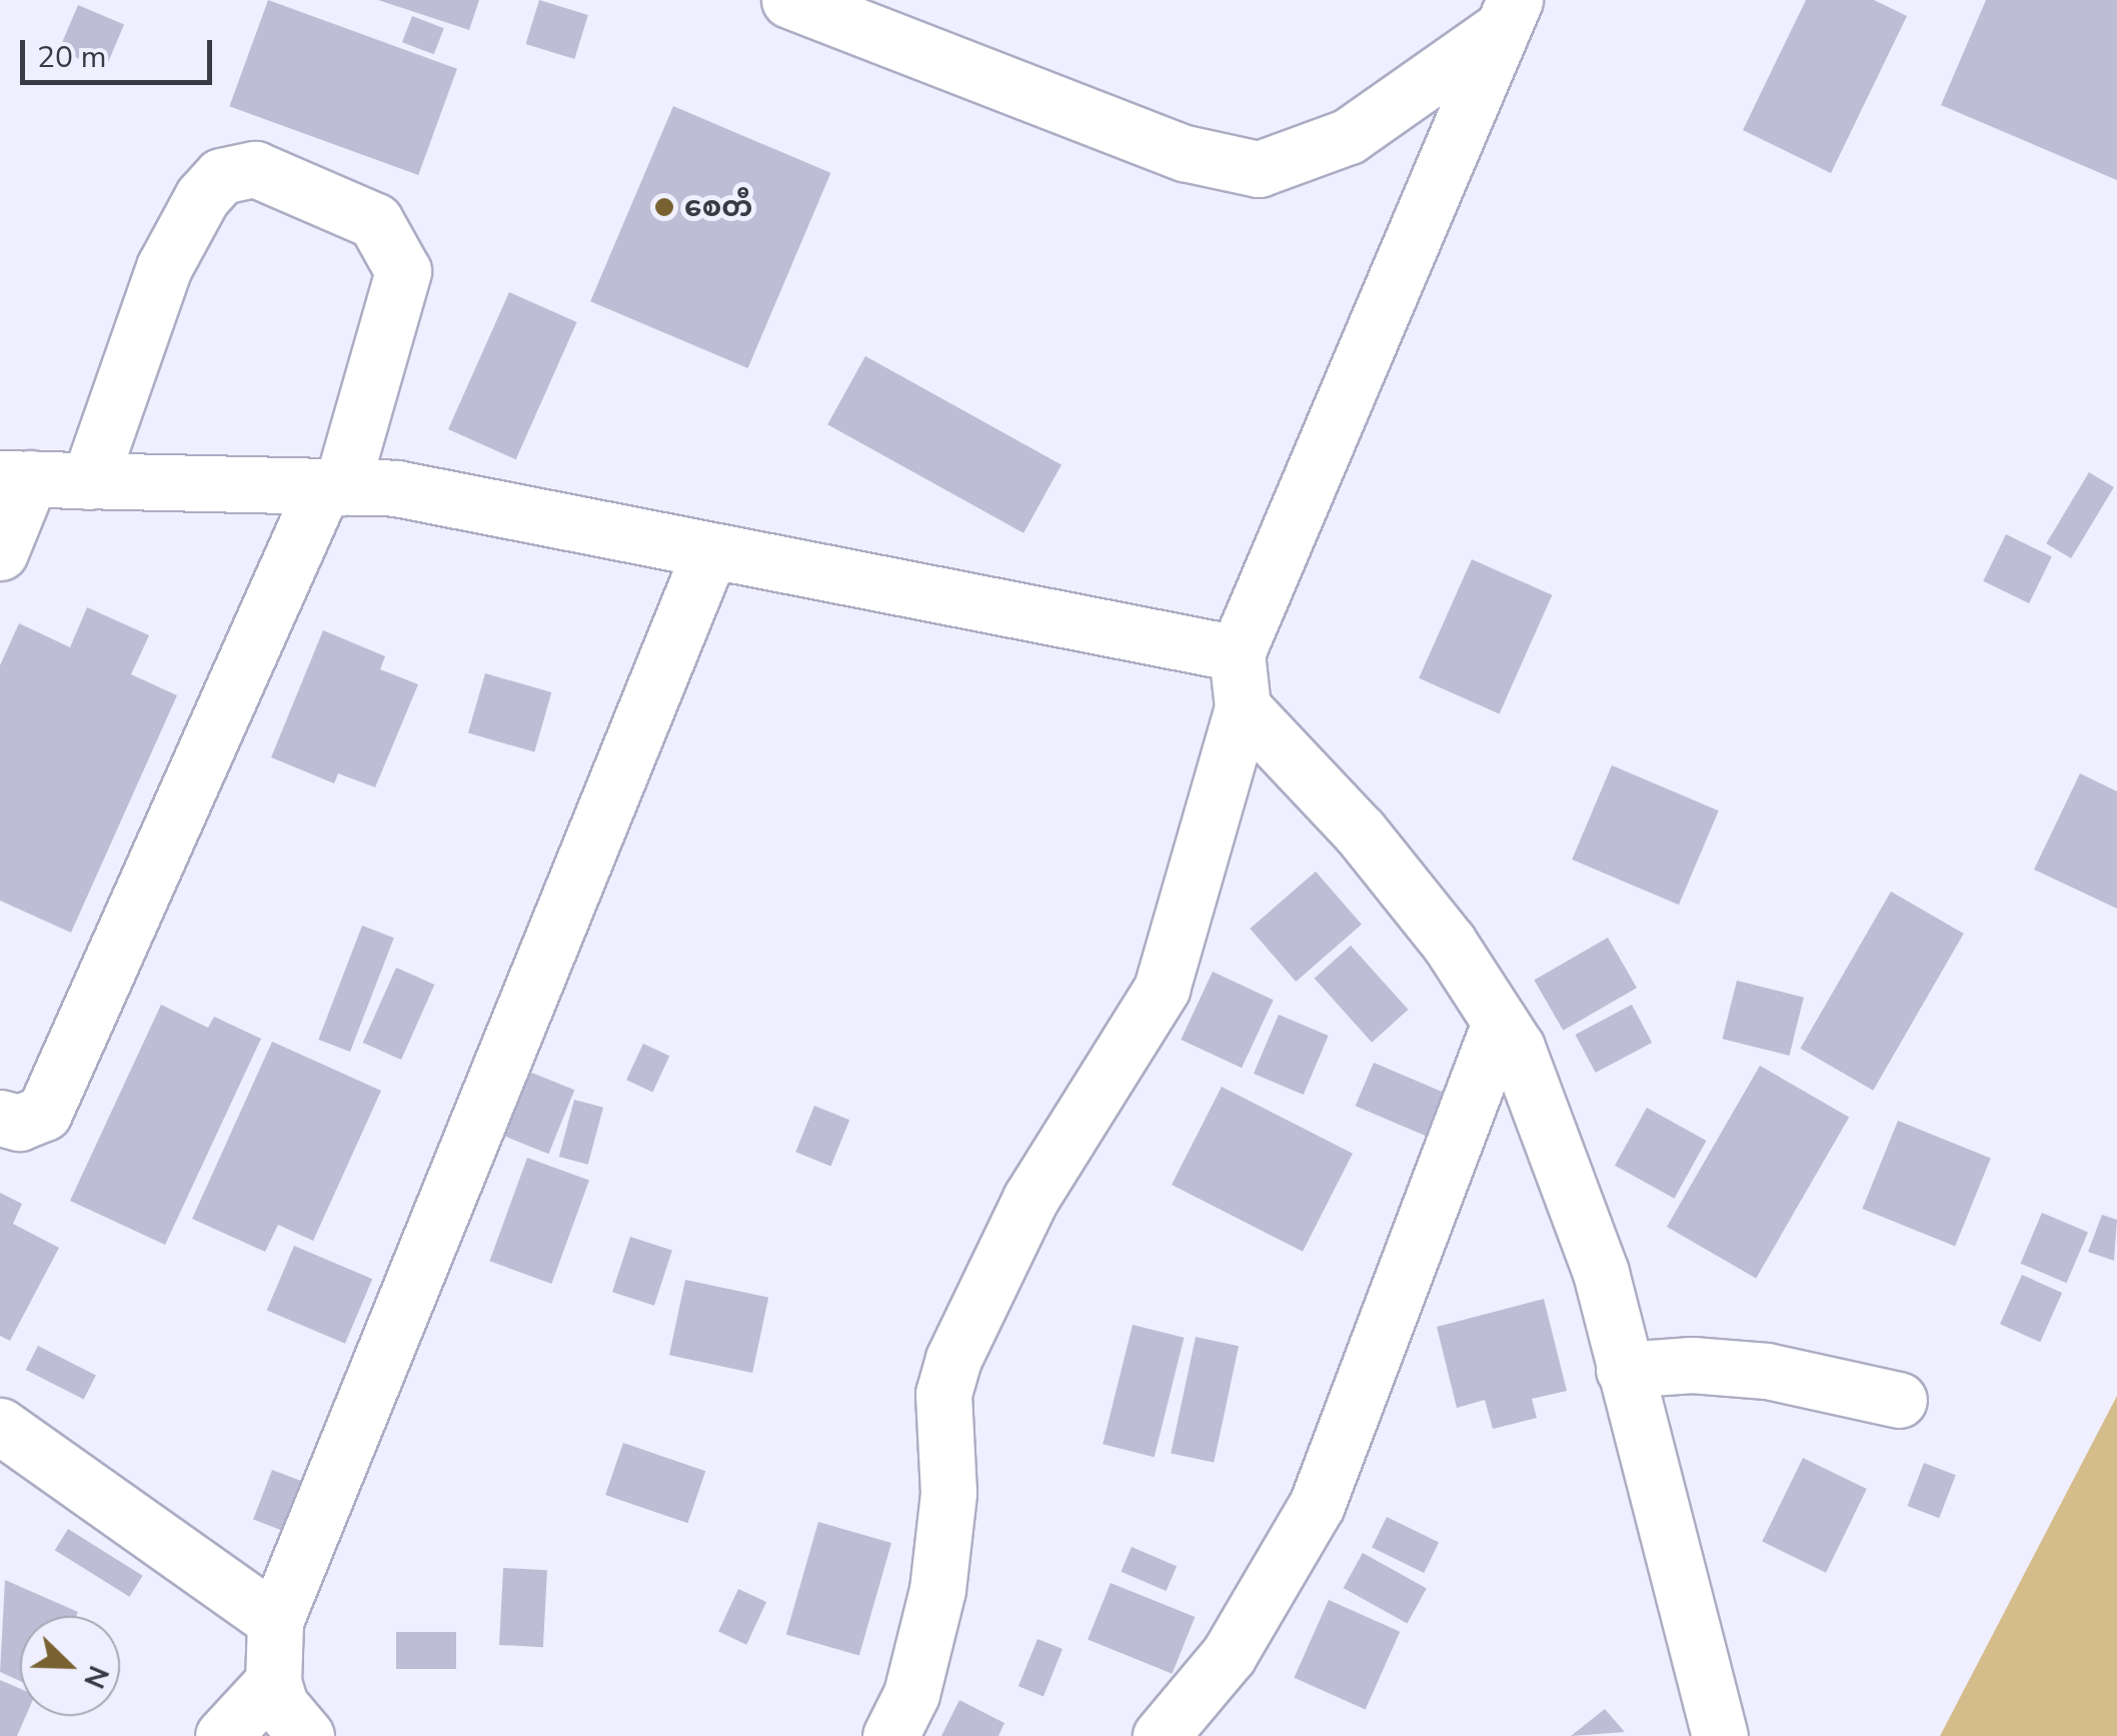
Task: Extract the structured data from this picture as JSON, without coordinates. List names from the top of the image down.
{
  "places": ["စေတီ"],
  "scale_bar": "20 m",
  "north": "bottom right"
}
